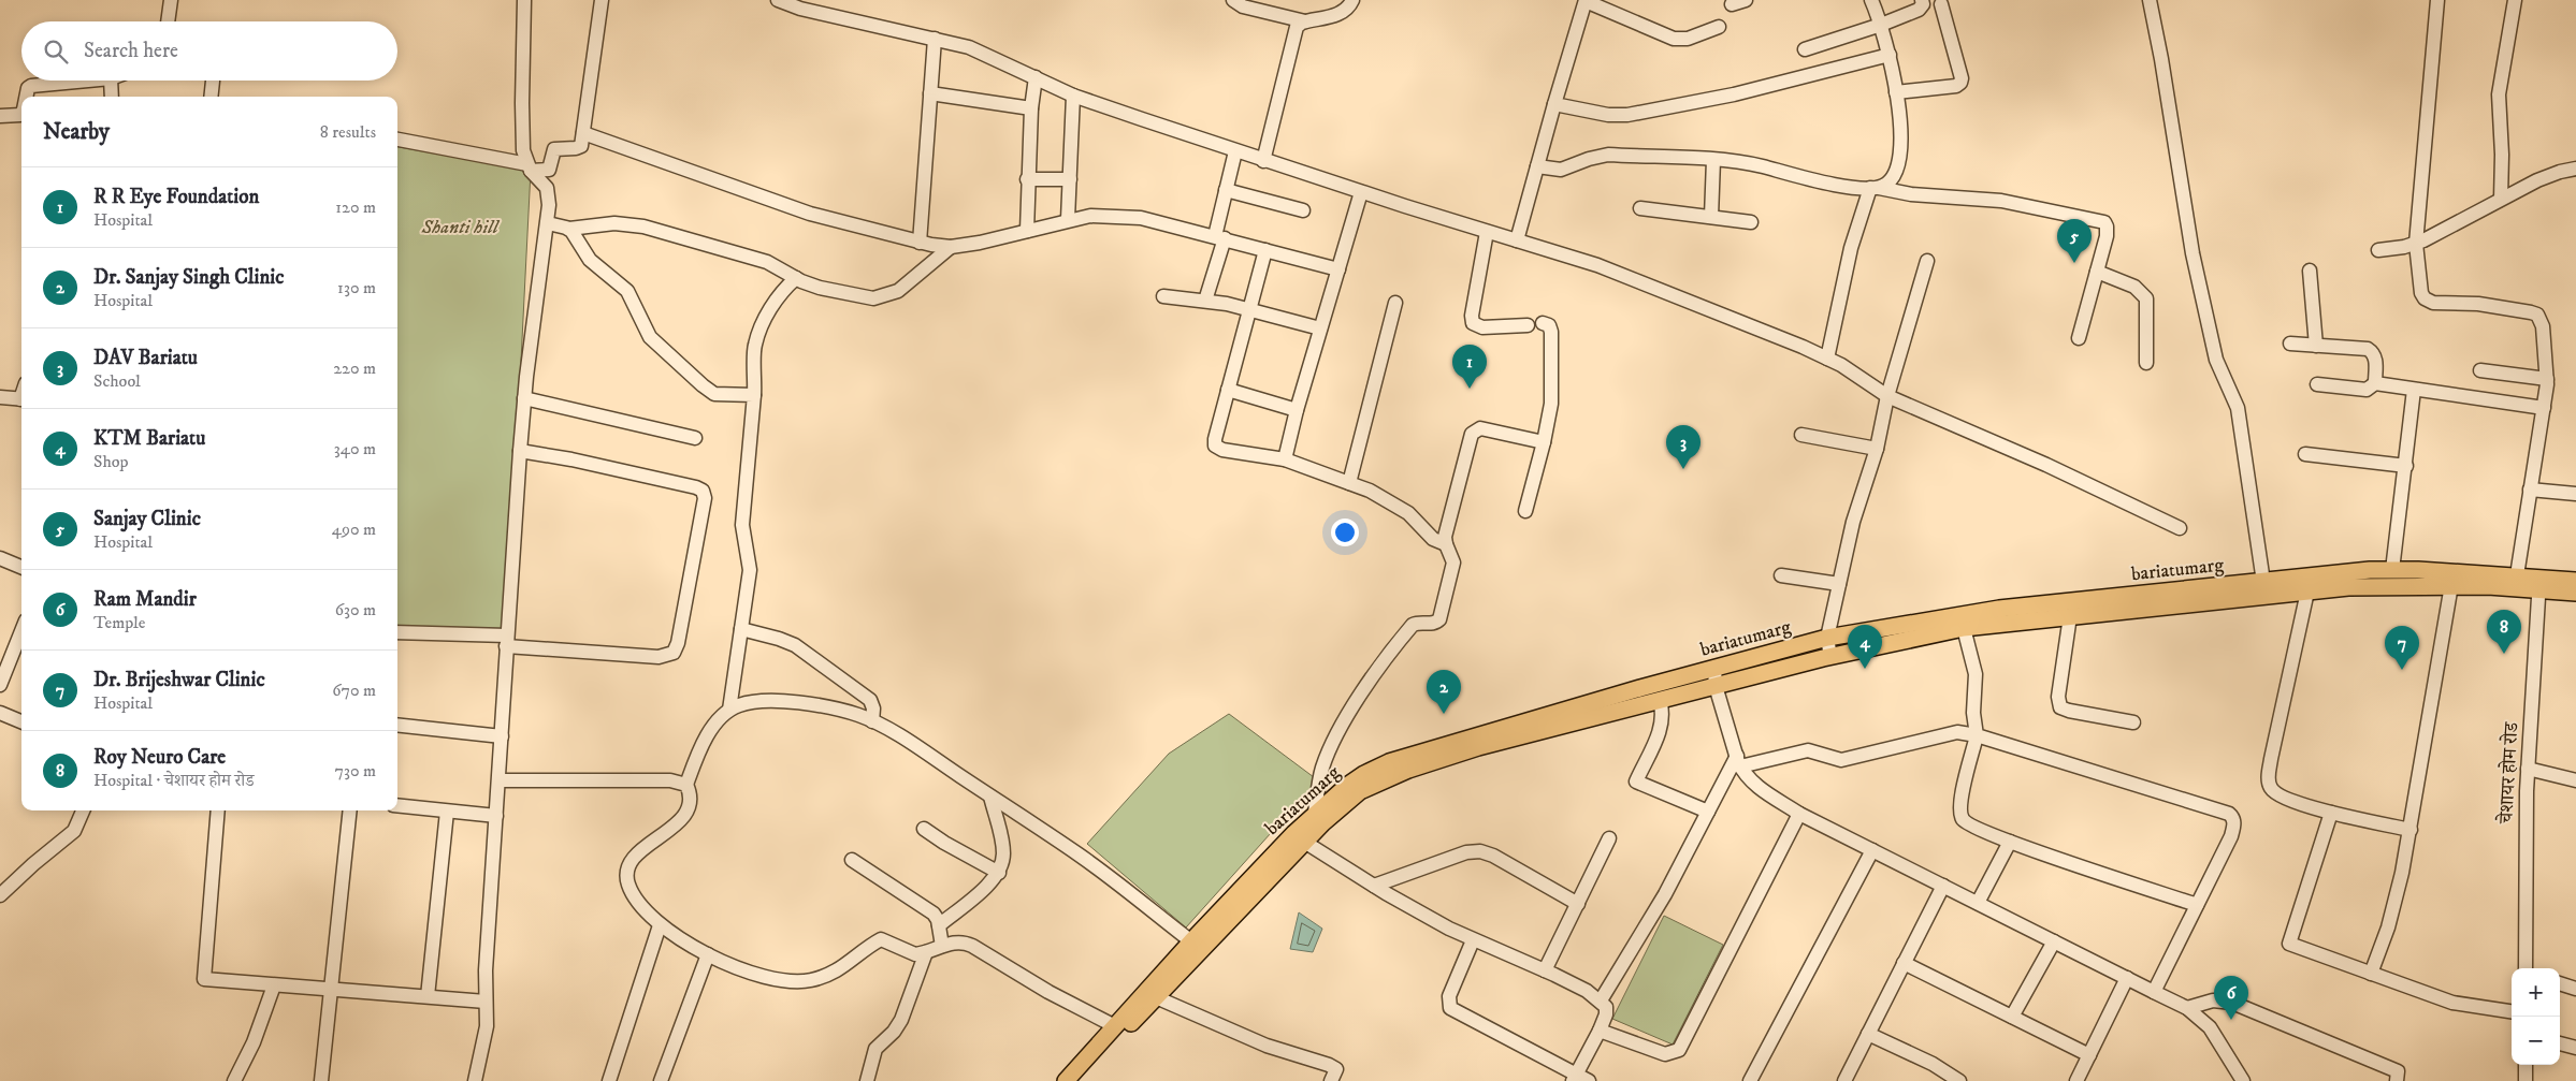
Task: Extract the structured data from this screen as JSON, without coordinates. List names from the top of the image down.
{
  "streets": {
    "main road": ["bariatumarg"],
    "street": ["चेशायर होम रोड"]
  },
  "crossings": [
    ["bariatumarg", "चेशायर होम रोड"]
  ],
  "parks": ["Shanti hill"],
  "page": {
    "search": "Search here",
    "heading": ["Nearby", "8 results"],
    "list": [
      {
        "mark": "1",
        "name": "R R Eye Foundation",
        "note": "Hospital",
        "value": "120 m"
      },
      {
        "mark": "2",
        "name": "Dr. Sanjay Singh Clinic",
        "note": "Hospital",
        "value": "130 m"
      },
      {
        "mark": "3",
        "name": "DAV Bariatu",
        "note": "School",
        "value": "220 m"
      },
      {
        "mark": "4",
        "name": "KTM Bariatu",
        "note": "Shop",
        "value": "340 m"
      },
      {
        "mark": "5",
        "name": "Sanjay Clinic",
        "note": "Hospital",
        "value": "490 m"
      },
      {
        "mark": "6",
        "name": "Ram Mandir",
        "note": "Temple",
        "value": "630 m"
      },
      {
        "mark": "7",
        "name": "Dr. Brijeshwar Clinic",
        "note": "Hospital",
        "value": "670 m"
      },
      {
        "mark": "8",
        "name": "Roy Neuro Care",
        "note": "Hospital · चेशायर होम रोड",
        "value": "730 m"
      }
    ],
    "pins": [
      "5",
      "1",
      "3",
      "8",
      "4",
      "7",
      "2",
      "6"
    ],
    "map_buttons": ["+", "−"]
  }
}
